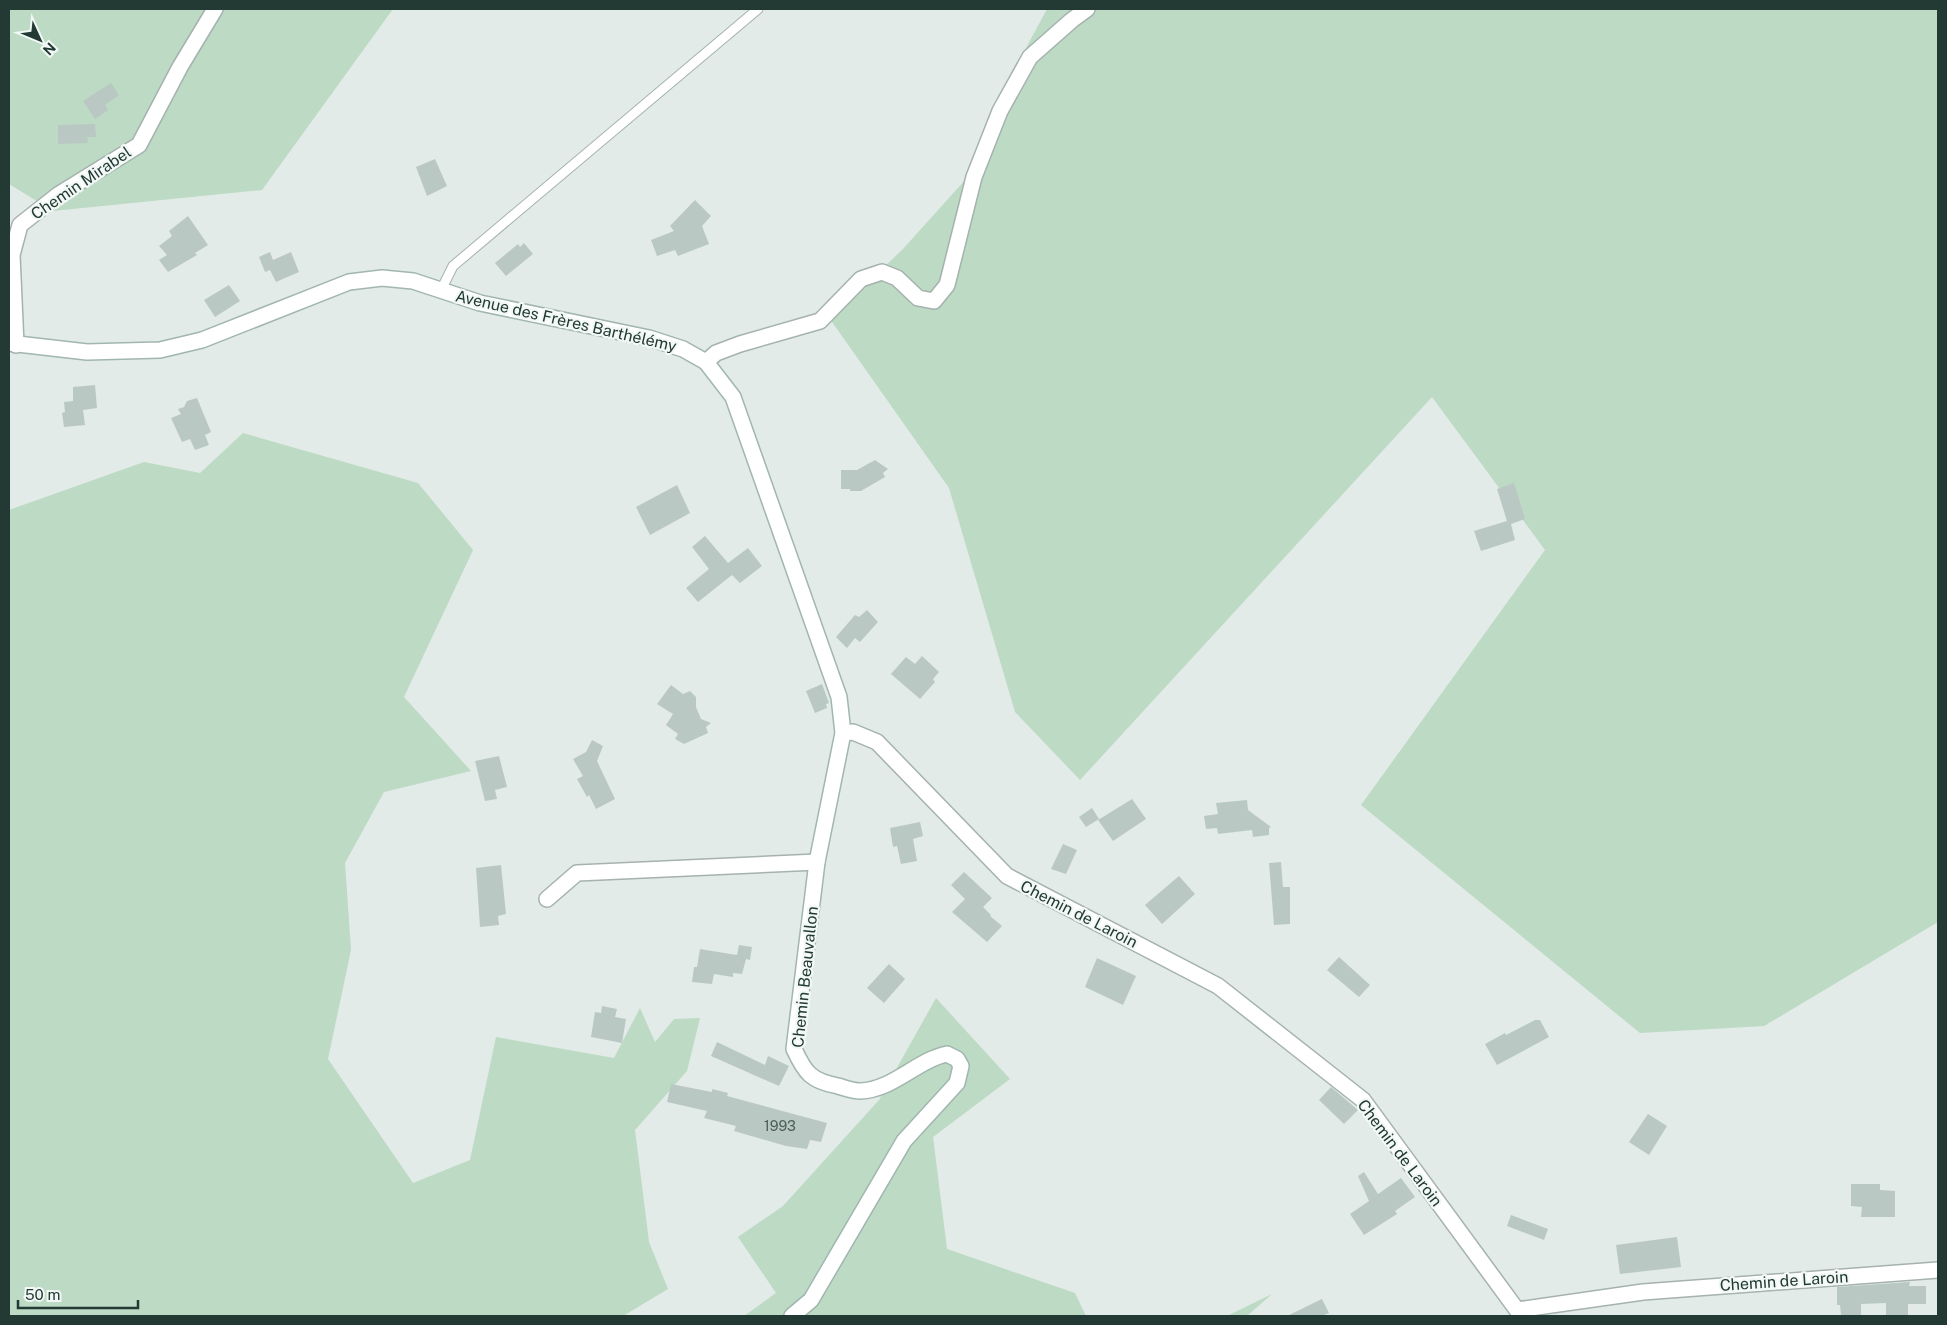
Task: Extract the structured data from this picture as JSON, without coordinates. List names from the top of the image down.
{
  "streets": {
    "street": [
      "Chemin Mirabel",
      "Avenue des Frères Barthélémy",
      "Chemin de Laroin",
      "Chemin Beauvallon"
    ]
  },
  "crossings": [
    ["Chemin Mirabel", "Avenue des Frères Barthélémy"],
    ["Avenue des Frères Barthélémy", "Chemin de Laroin"],
    ["Avenue des Frères Barthélémy", "Chemin Beauvallon"],
    ["Chemin de Laroin", "Chemin Beauvallon"]
  ],
  "house_numbers": ["1993"],
  "scale_bar": "50 m",
  "north": "bottom right"
}
